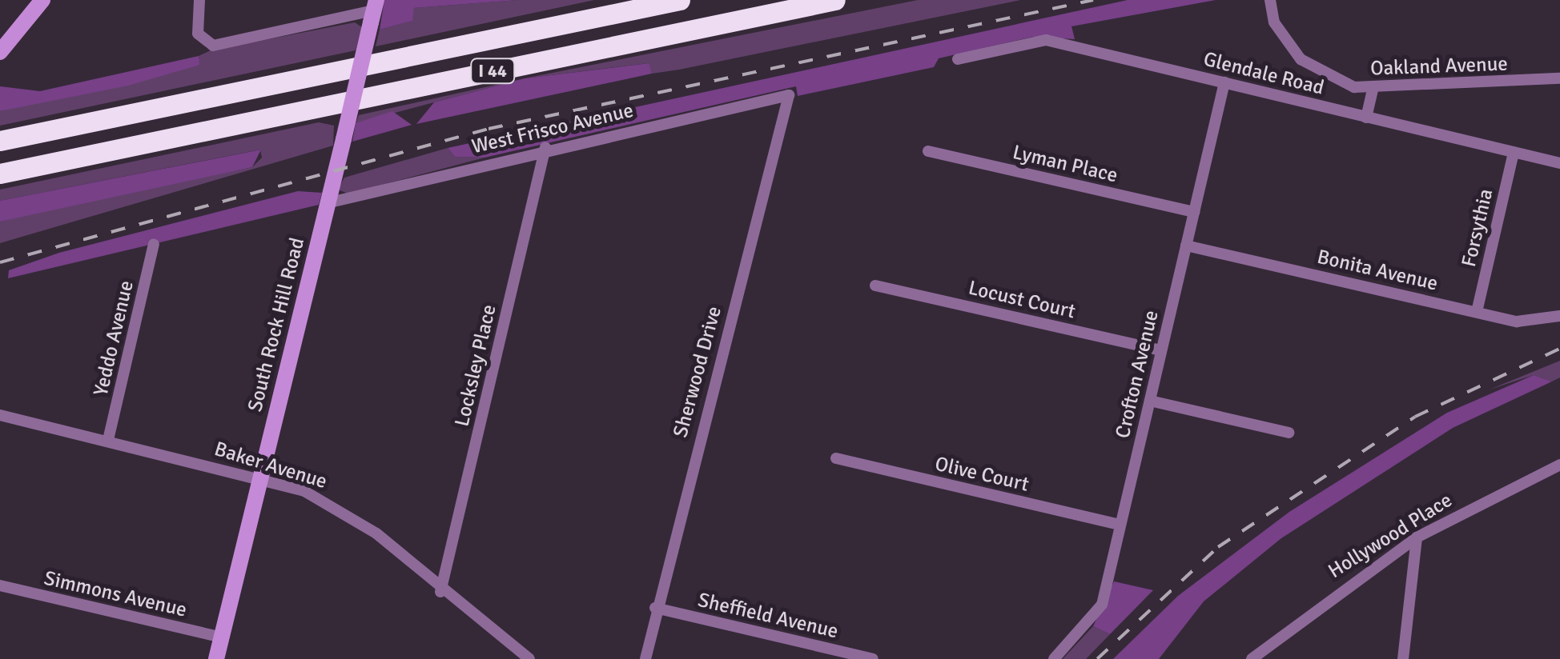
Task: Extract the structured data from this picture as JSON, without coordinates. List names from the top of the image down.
{
  "streets": {
    "highway": ["I 44"],
    "street": [
      "Oakland Avenue",
      "Glendale Road",
      "West Frisco Avenue",
      "Lyman Place",
      "Forsythia",
      "Bonita Avenue",
      "Locust Court",
      "South Rock Hill Road",
      "Yeddo Avenue",
      "Locksley Place",
      "Sherwood Drive",
      "Crofton Avenue",
      "Baker Avenue",
      "Olive Court",
      "Hollywood Place",
      "Simmons Avenue",
      "Sheffield Avenue"
    ]
  },
  "crossings": [
    ["Glendale Road", "Forsythia"],
    ["Glendale Road", "Crofton Avenue"],
    ["West Frisco Avenue", "South Rock Hill Road"],
    ["West Frisco Avenue", "Locksley Place"],
    ["West Frisco Avenue", "Sherwood Drive"],
    ["Lyman Place", "Crofton Avenue"],
    ["Forsythia", "Bonita Avenue"],
    ["Bonita Avenue", "Crofton Avenue"],
    ["Locust Court", "Crofton Avenue"],
    ["South Rock Hill Road", "Baker Avenue"],
    ["South Rock Hill Road", "Simmons Avenue"],
    ["Yeddo Avenue", "Baker Avenue"],
    ["Locksley Place", "Baker Avenue"],
    ["Sherwood Drive", "Sheffield Avenue"],
    ["Crofton Avenue", "Olive Court"]
  ]
}
